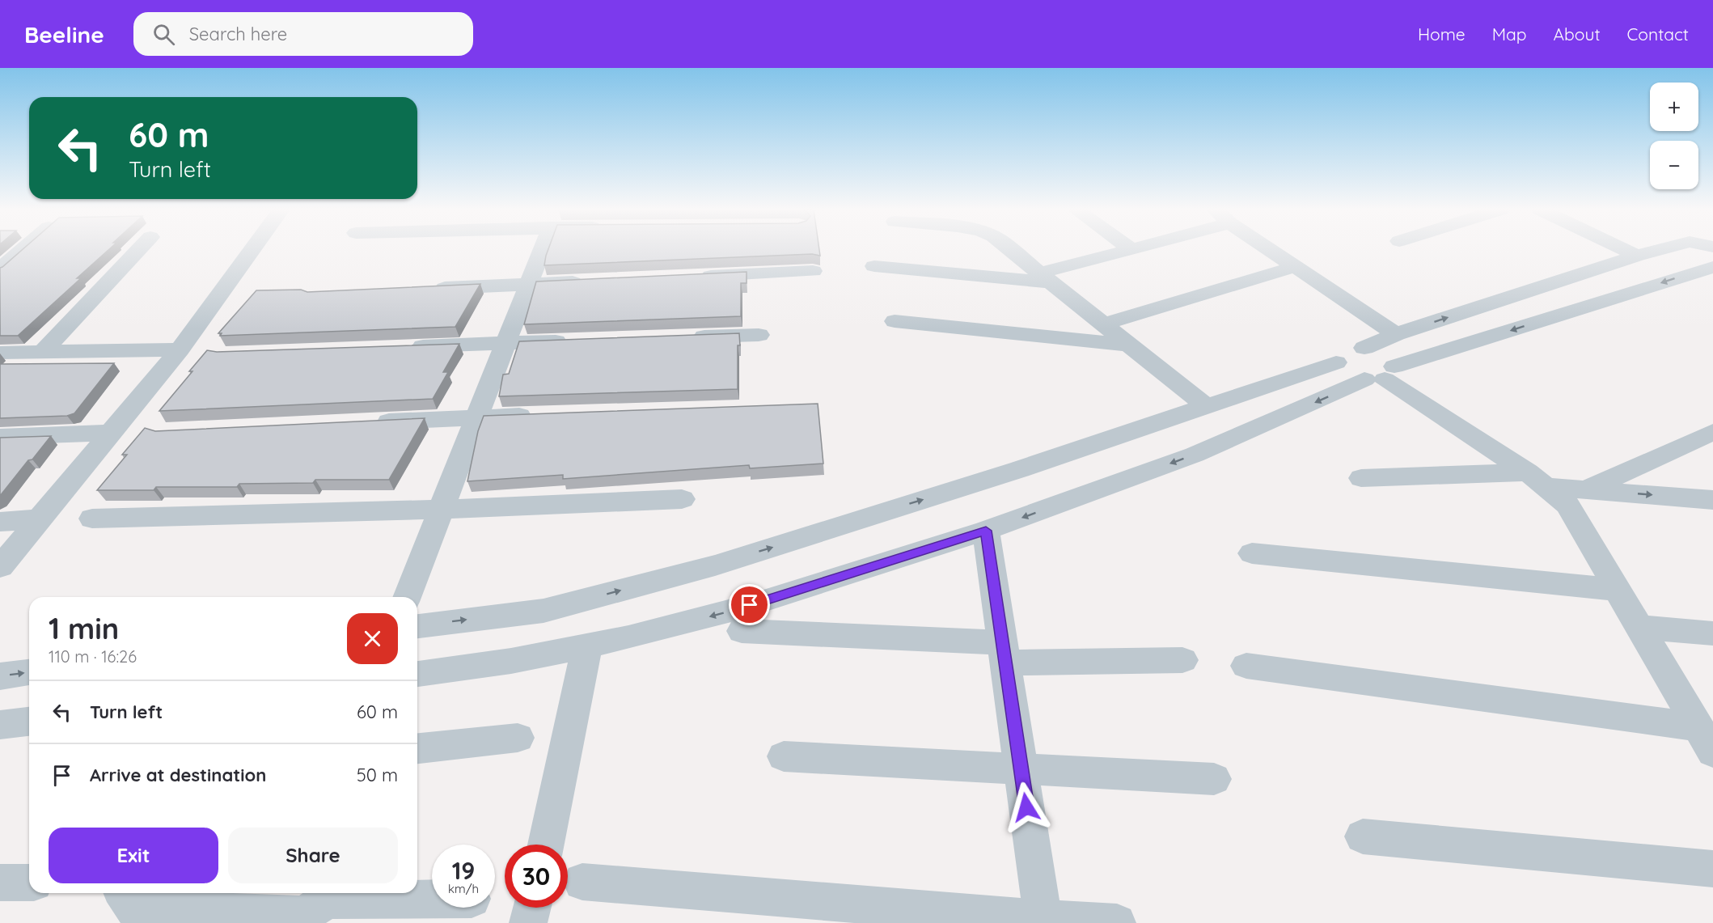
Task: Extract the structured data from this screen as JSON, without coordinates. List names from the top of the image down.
{
  "page": {
    "header": "Beeline",
    "search": "Search here",
    "nav": [
      "Home",
      "Map",
      "About",
      "Contact"
    ],
    "map_buttons": ["+", "−"],
    "turn": ["60 m", "Turn left"],
    "heading": ["1 min", "110 m · 16:26"],
    "list": [
      {
        "name": "Turn left",
        "value": "60 m"
      },
      {
        "name": "Arrive at destination",
        "value": "50 m"
      }
    ],
    "buttons": ["Exit", "Share"],
    "speed": "19 km/h",
    "limit": "30"
  }
}
